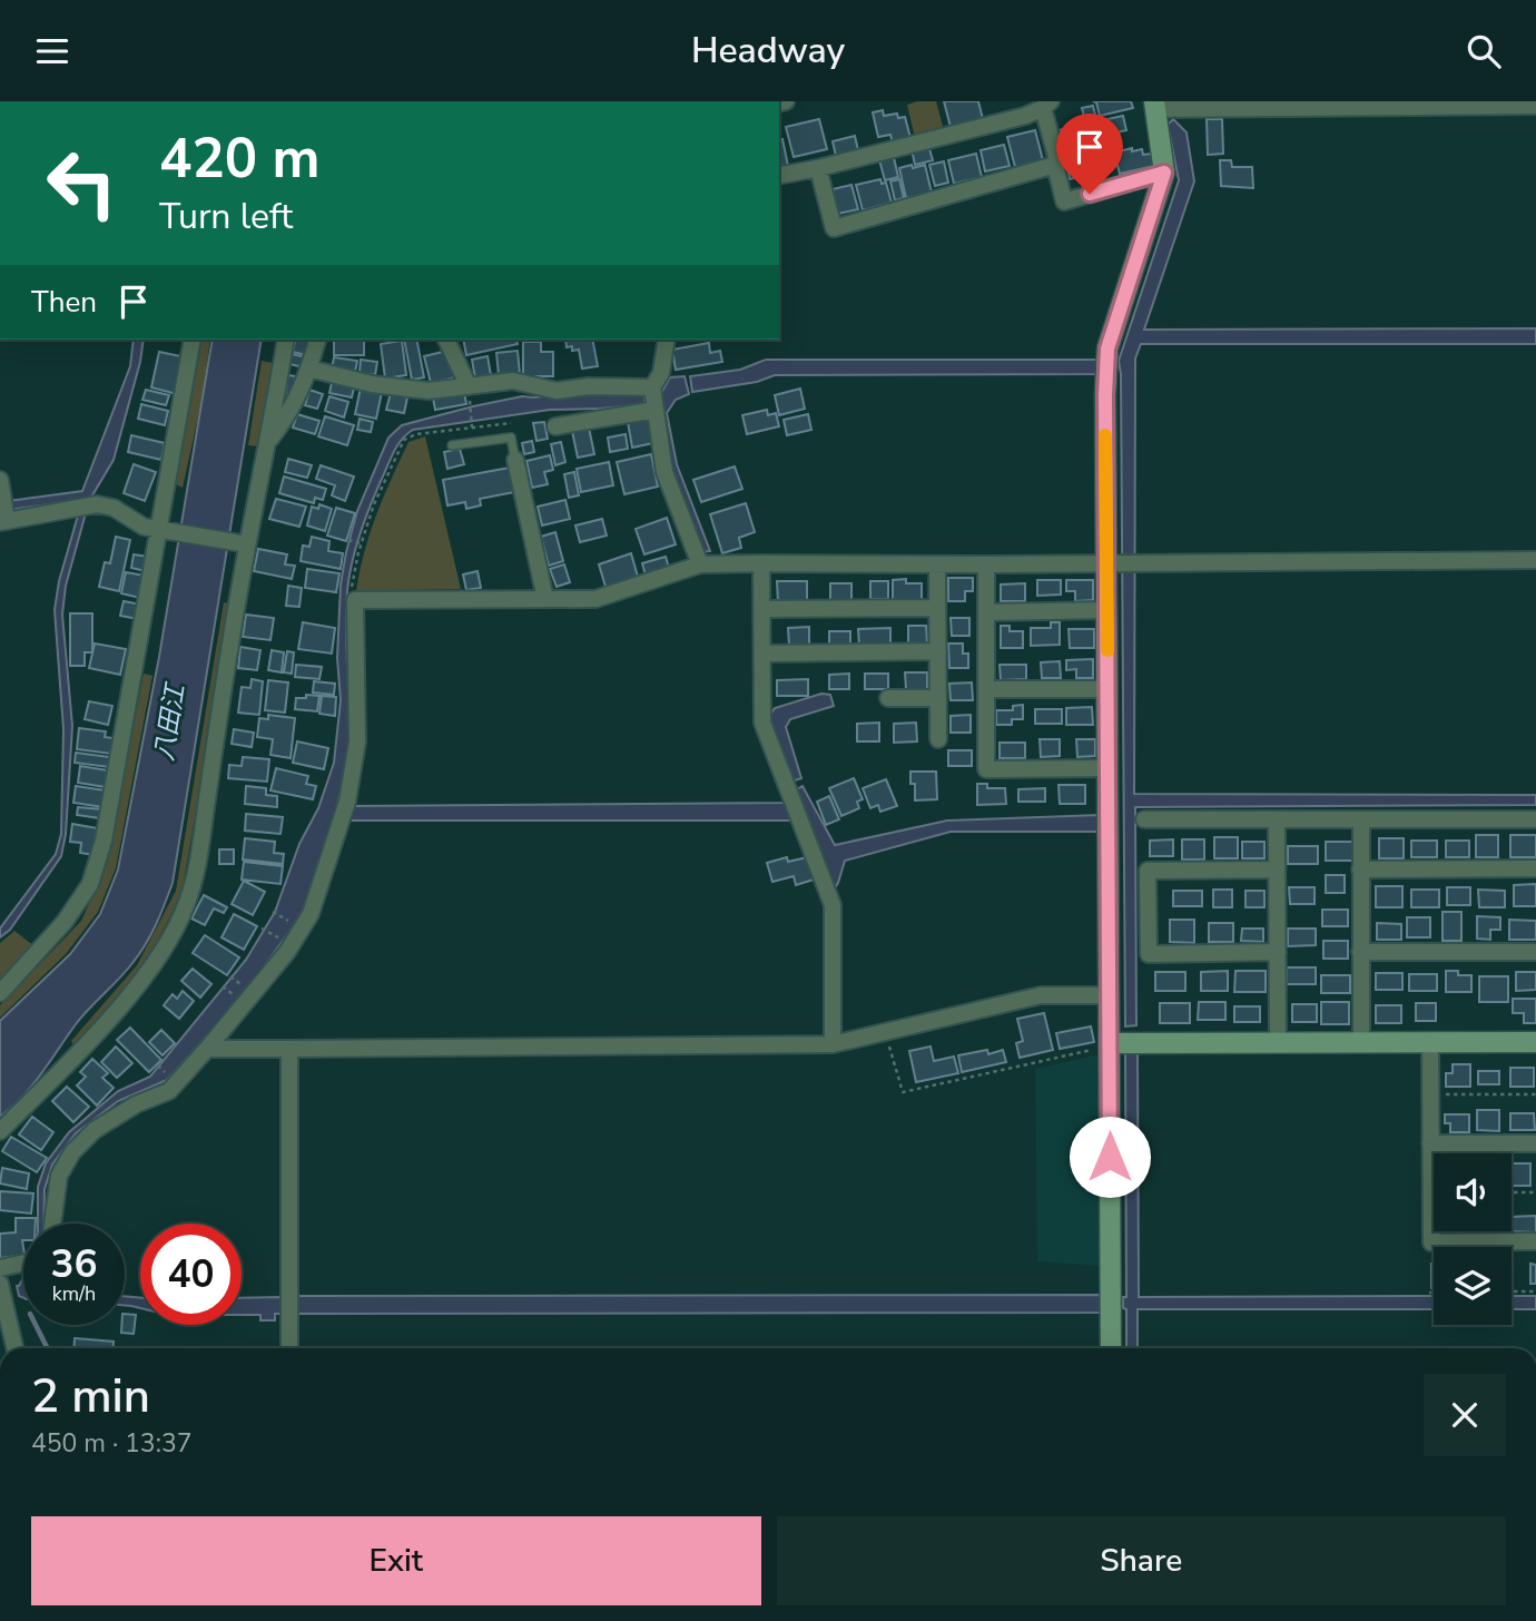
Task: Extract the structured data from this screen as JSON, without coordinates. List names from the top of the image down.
{
  "water": ["八田江"],
  "page": {
    "header": "Headway",
    "turn": ["420 m", "Turn left"],
    "then": "Then",
    "speed": "36 km/h",
    "limit": "40",
    "heading": ["2 min", "450 m · 13:37"],
    "buttons": ["Exit", "Share"]
  }
}
